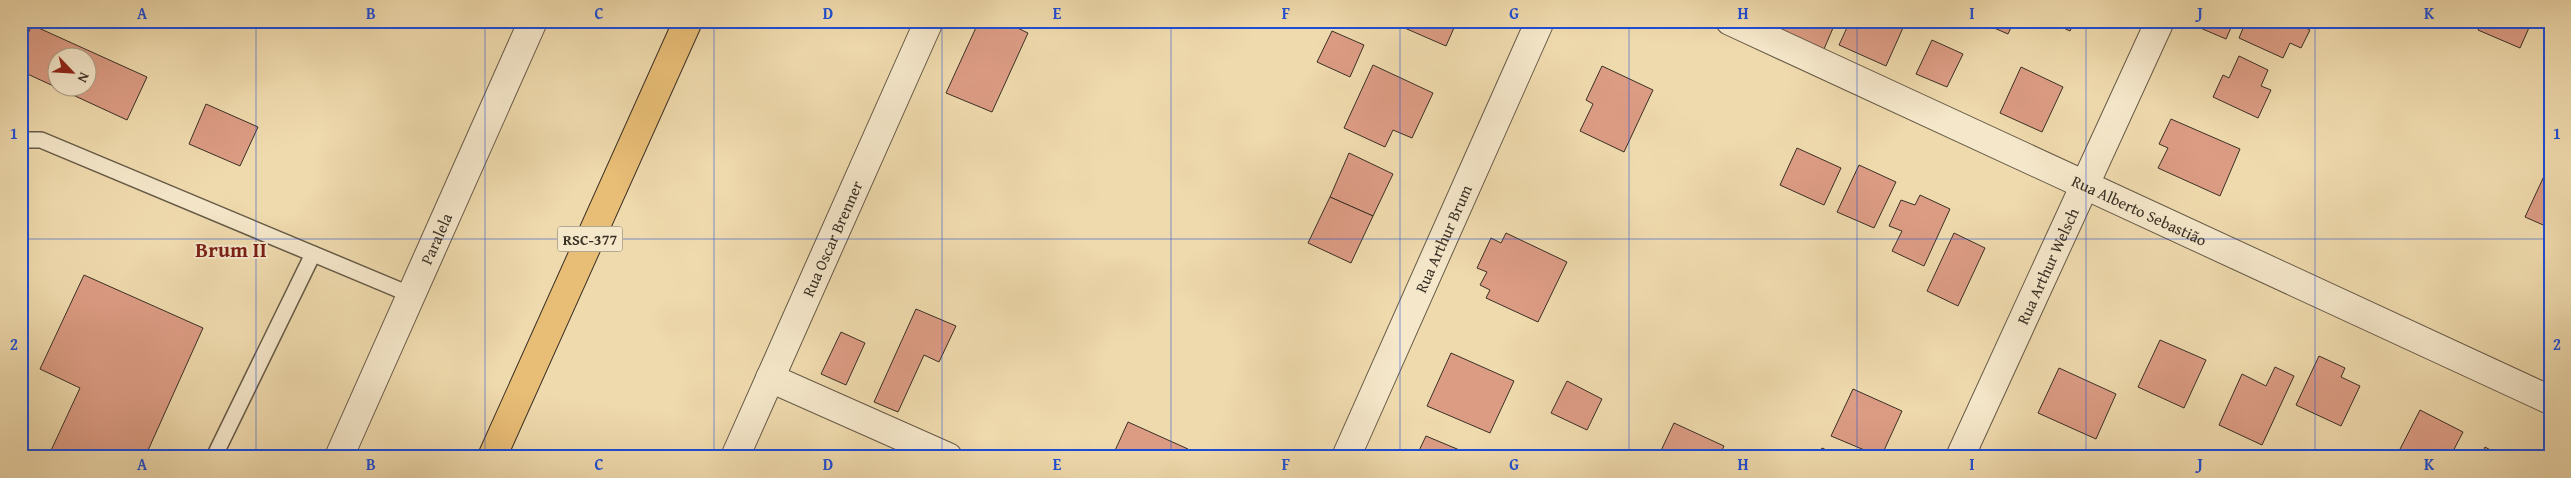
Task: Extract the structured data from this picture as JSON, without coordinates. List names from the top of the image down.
{
  "streets": {
    "main road": ["RSC-377"],
    "street": [
      "Rua Alberto Sebastião",
      "Paralela",
      "Rua Oscar Brenner",
      "Rua Arthur Brum",
      "Rua Arthur Welsch"
    ]
  },
  "crossings": [
    ["Rua Alberto Sebastião", "Rua Arthur Welsch"]
  ],
  "districts": ["Brum II"],
  "north": "bottom right",
  "grid": {
    "columns": [
      "A",
      "B",
      "C",
      "D",
      "E",
      "F",
      "G",
      "H",
      "I",
      "J",
      "K"
    ],
    "rows": ["1", "2"]
  }
}
